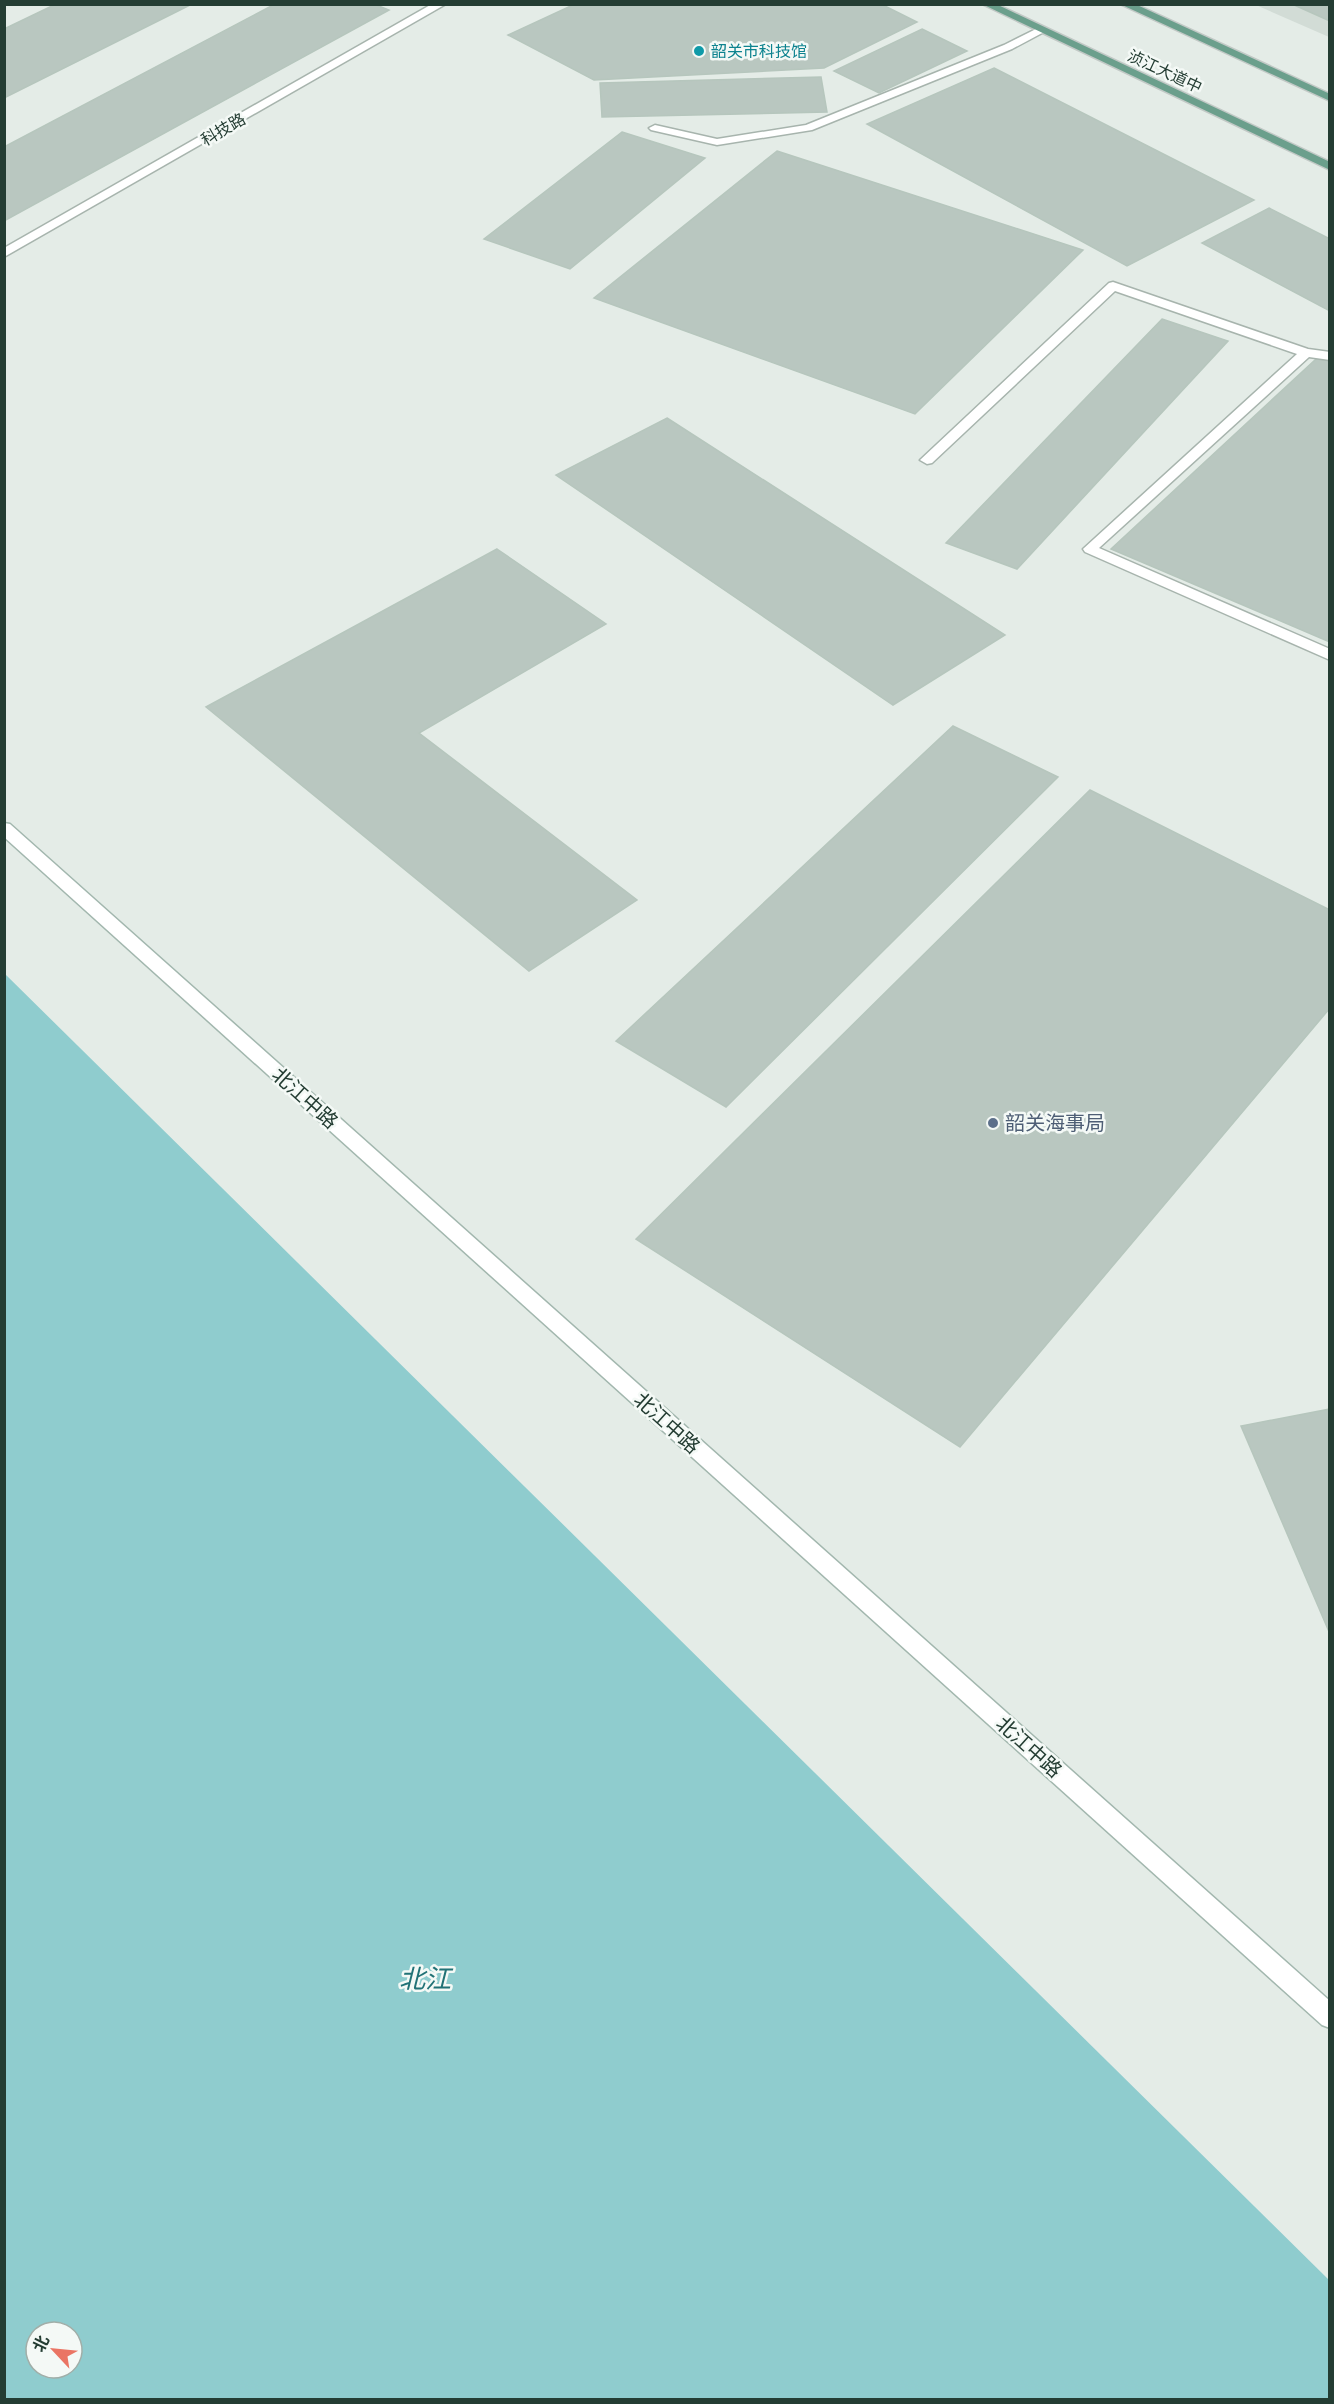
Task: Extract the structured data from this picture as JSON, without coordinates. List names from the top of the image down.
{
  "streets": {
    "main road": ["浈江大道中"],
    "street": ["科技路", "北江中路"]
  },
  "water": ["北江"],
  "places": ["韶关市科技馆", "韶关海事局"],
  "north": "top left"
}
